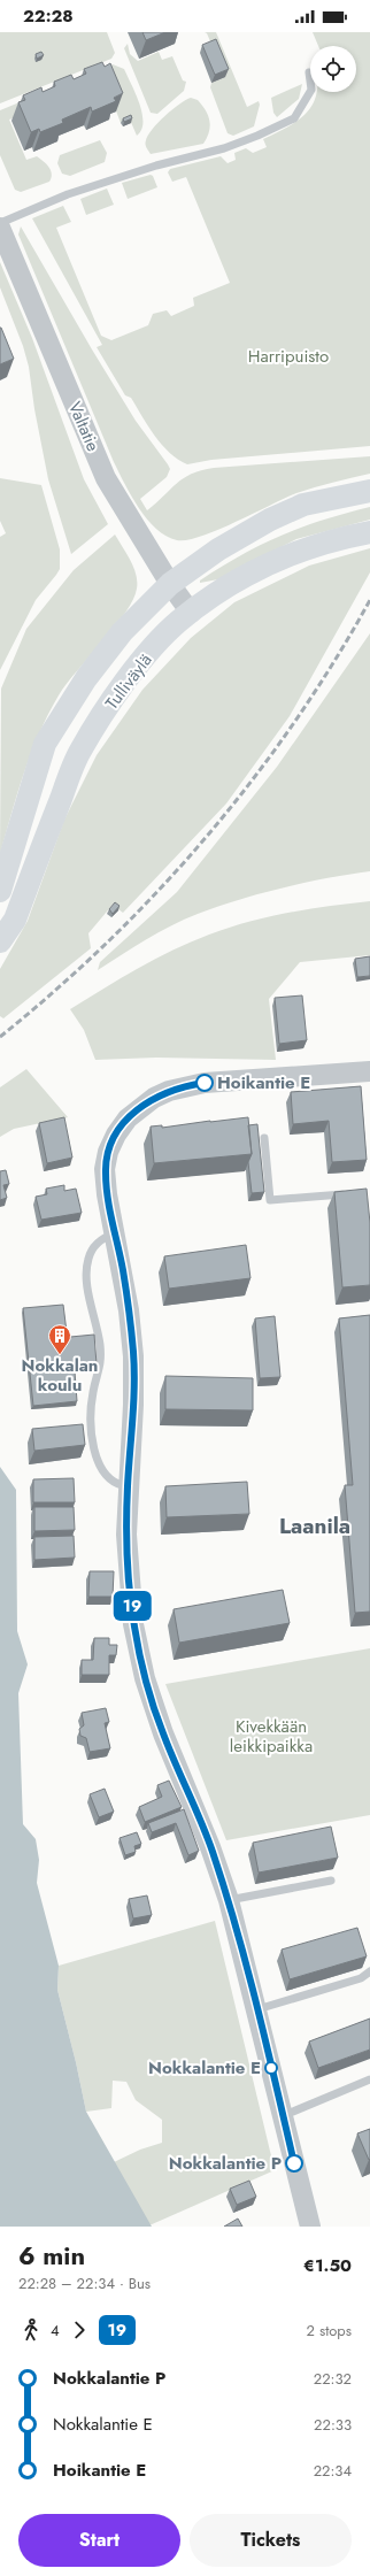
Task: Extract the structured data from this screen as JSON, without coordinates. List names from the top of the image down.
{
  "streets": {
    "main road": ["Tulliväylä"],
    "street": ["Valtatie"]
  },
  "crossings": [
    ["Valtatie", "Tulliväylä"]
  ],
  "districts": ["Laanila"],
  "parks": ["Harripuisto", "Kivekkään leikkipaikka"],
  "places": {
    "other": ["Hoikantie E", "Nokkalantie E", "Nokkalantie P"],
    "building": ["Nokkalan koulu"]
  },
  "lines": ["bus line 19"],
  "page": {
    "status": "22:28",
    "on_map": "19",
    "heading": ["6 min", "22:28 – 22:34 · Bus", "€1.50"],
    "legs": ["4", "19", "2 stops"],
    "list": [
      {
        "name": "Nokkalantie P",
        "value": "22:32"
      },
      {
        "name": "Nokkalantie E",
        "value": "22:33"
      },
      {
        "name": "Hoikantie E",
        "value": "22:34"
      }
    ],
    "buttons": ["Start", "Tickets"]
  }
}
